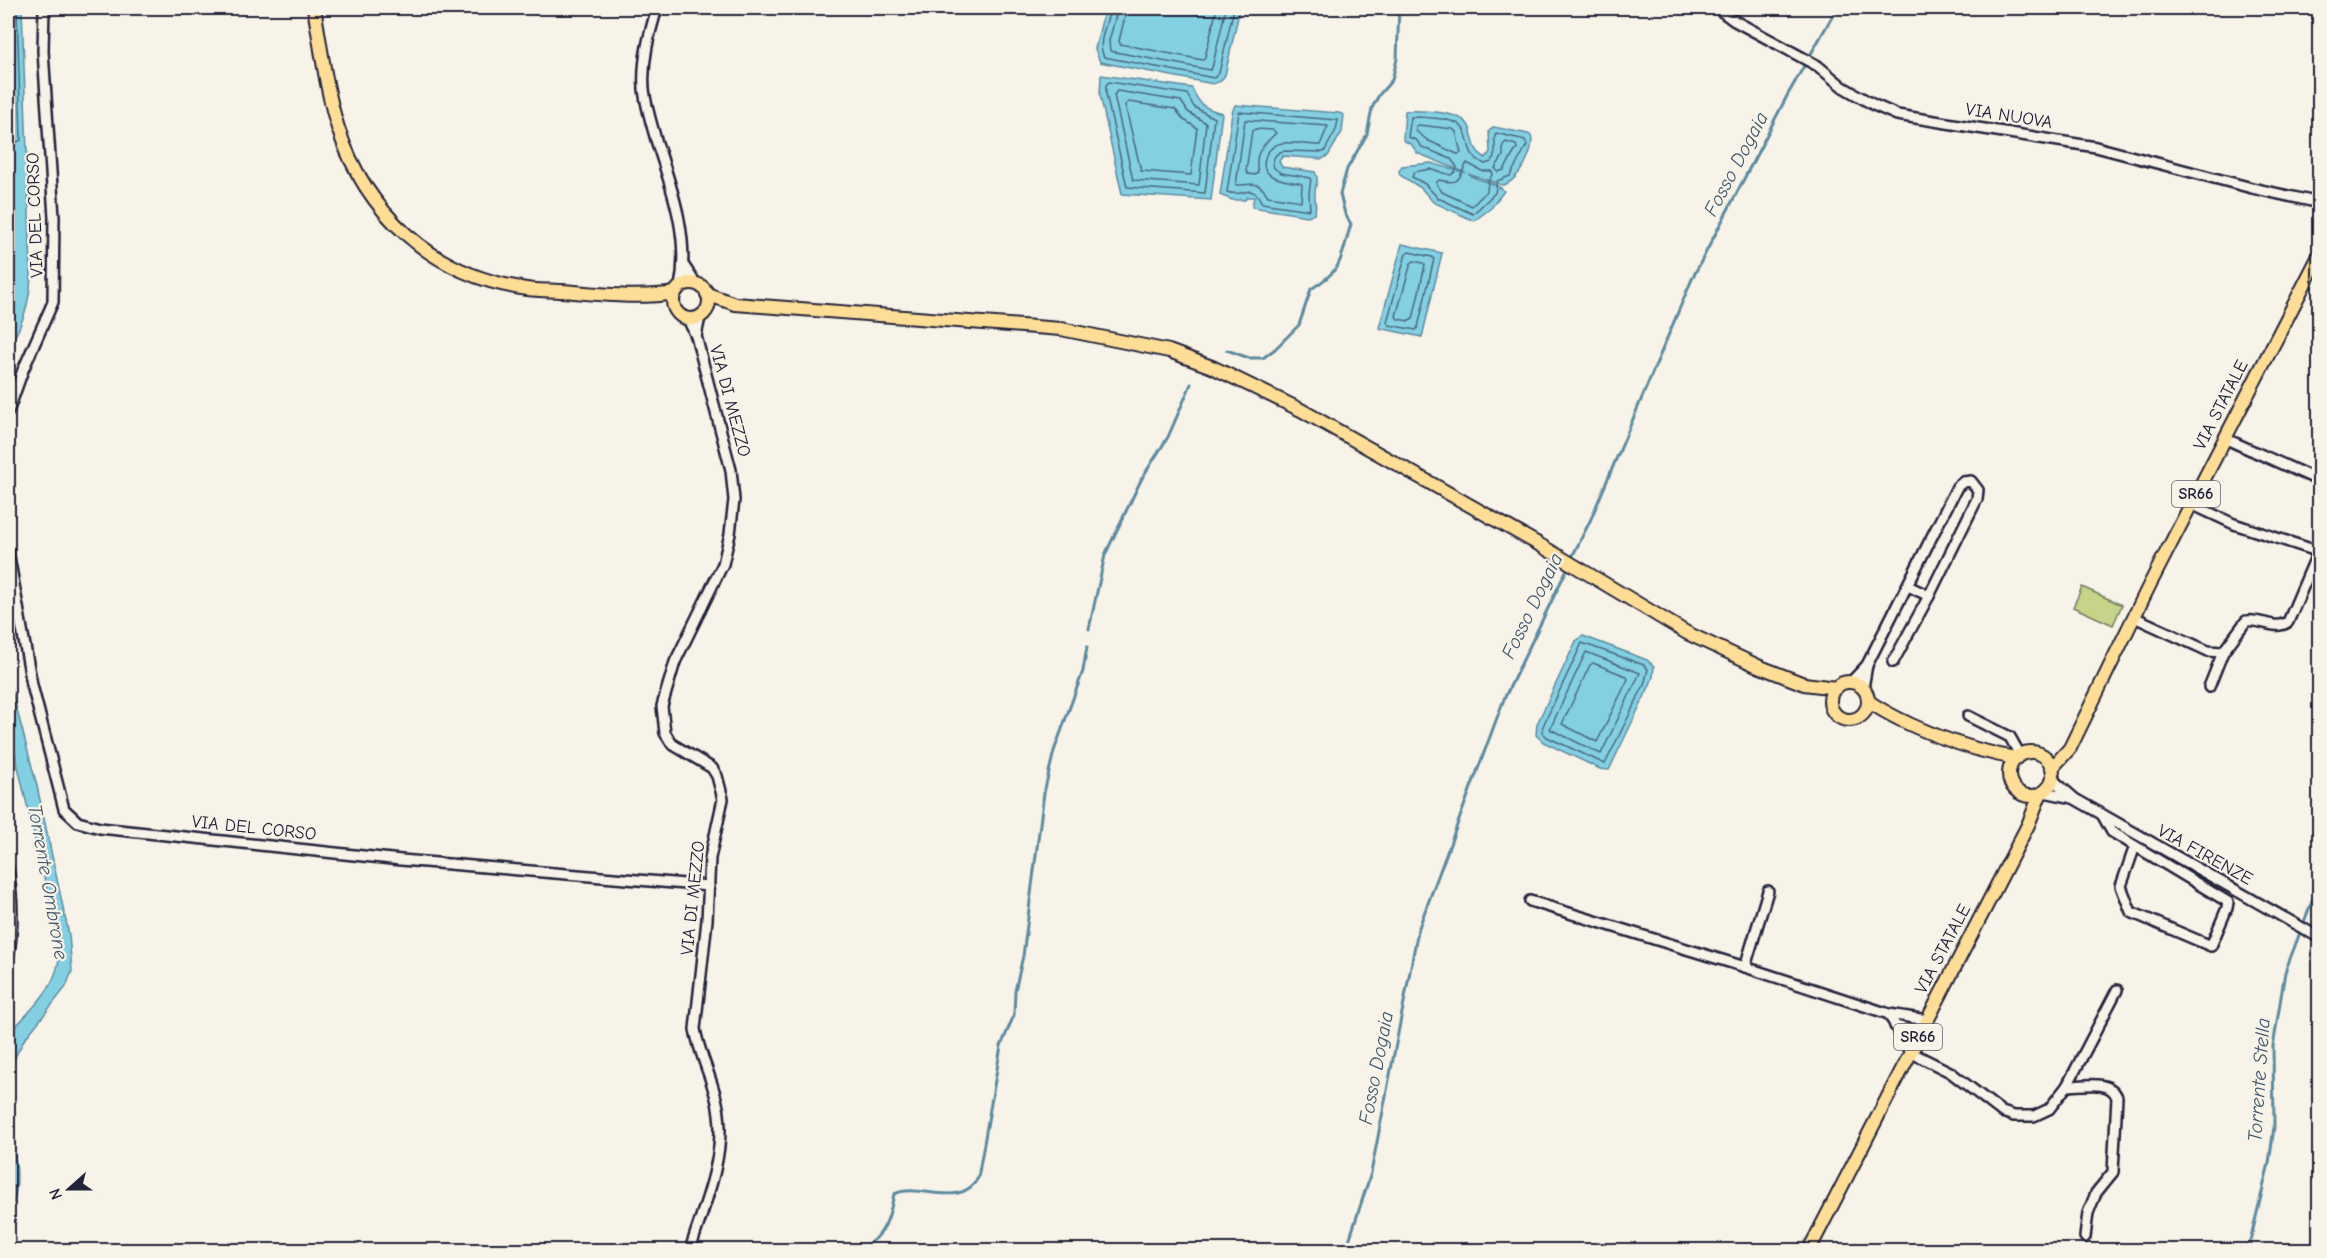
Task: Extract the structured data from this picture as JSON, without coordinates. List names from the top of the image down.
{
  "streets": {
    "main road": ["VIA STATALE", "SR66"],
    "street": [
      "VIA NUOVA",
      "VIA DEL CORSO",
      "VIA DI MEZZO",
      "VIA FIRENZE"
    ]
  },
  "crossings": [
    ["VIA DEL CORSO", "VIA DI MEZZO"],
    ["VIA STATALE", "SR66"]
  ],
  "water": ["Fosso Dogaia", "Torrente Ombrone", "Torrente Stella"],
  "north": "left"
}
